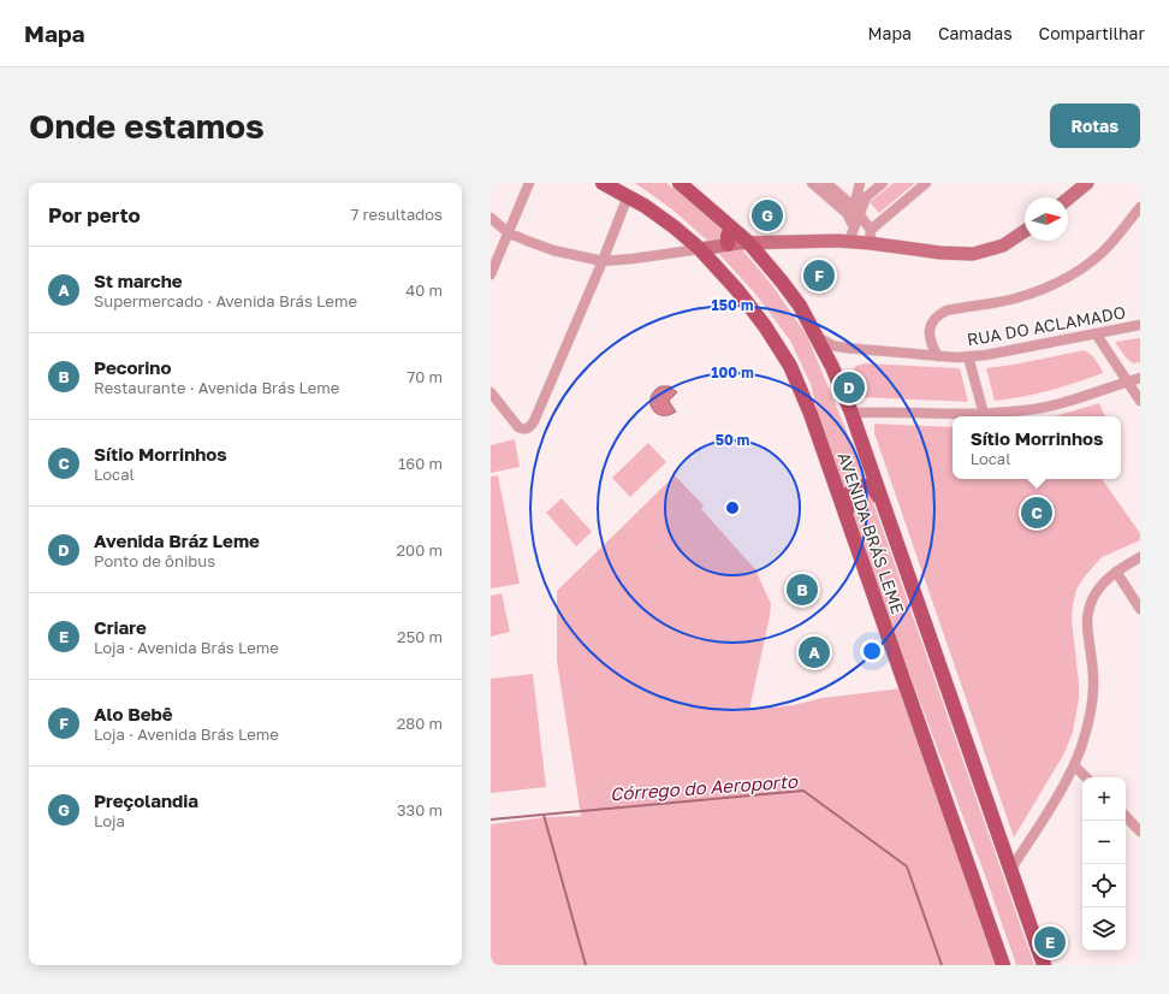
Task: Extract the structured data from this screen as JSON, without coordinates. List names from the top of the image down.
{
  "streets": {
    "main road": ["AVENIDA BRÁS LEME"],
    "street": ["RUA DO ACLAMADO"]
  },
  "crossings": [
    ["RUA DO ACLAMADO", "AVENIDA BRÁS LEME"]
  ],
  "water": ["Córrego do Aeroporto"],
  "north": "right",
  "page": {
    "header": "Mapa",
    "nav": ["Mapa", "Camadas", "Compartilhar"],
    "buttons": "Rotas",
    "title": "Onde estamos",
    "heading": ["Por perto", "7 resultados"],
    "pins": [
      "G",
      "F",
      "D",
      "C",
      "B",
      "A",
      "E"
    ],
    "list": [
      {
        "mark": "A",
        "name": "St marche",
        "note": "Supermercado · Avenida Brás Leme",
        "value": "40 m"
      },
      {
        "mark": "B",
        "name": "Pecorino",
        "note": "Restaurante · Avenida Brás Leme",
        "value": "70 m"
      },
      {
        "mark": "C",
        "name": "Sítio Morrinhos",
        "note": "Local",
        "value": "160 m"
      },
      {
        "mark": "D",
        "name": "Avenida Bráz Leme",
        "note": "Ponto de ônibus",
        "value": "200 m"
      },
      {
        "mark": "E",
        "name": "Criare",
        "note": "Loja · Avenida Brás Leme",
        "value": "250 m"
      },
      {
        "mark": "F",
        "name": "Alo Bebê",
        "note": "Loja · Avenida Brás Leme",
        "value": "280 m"
      },
      {
        "mark": "G",
        "name": "Preçolandia",
        "note": "Loja",
        "value": "330 m"
      }
    ],
    "popup": ["Sítio Morrinhos", "Local"],
    "map_buttons": ["+", "−"]
  },
  "rings": ["150 m", "100 m", "50 m"]
}
